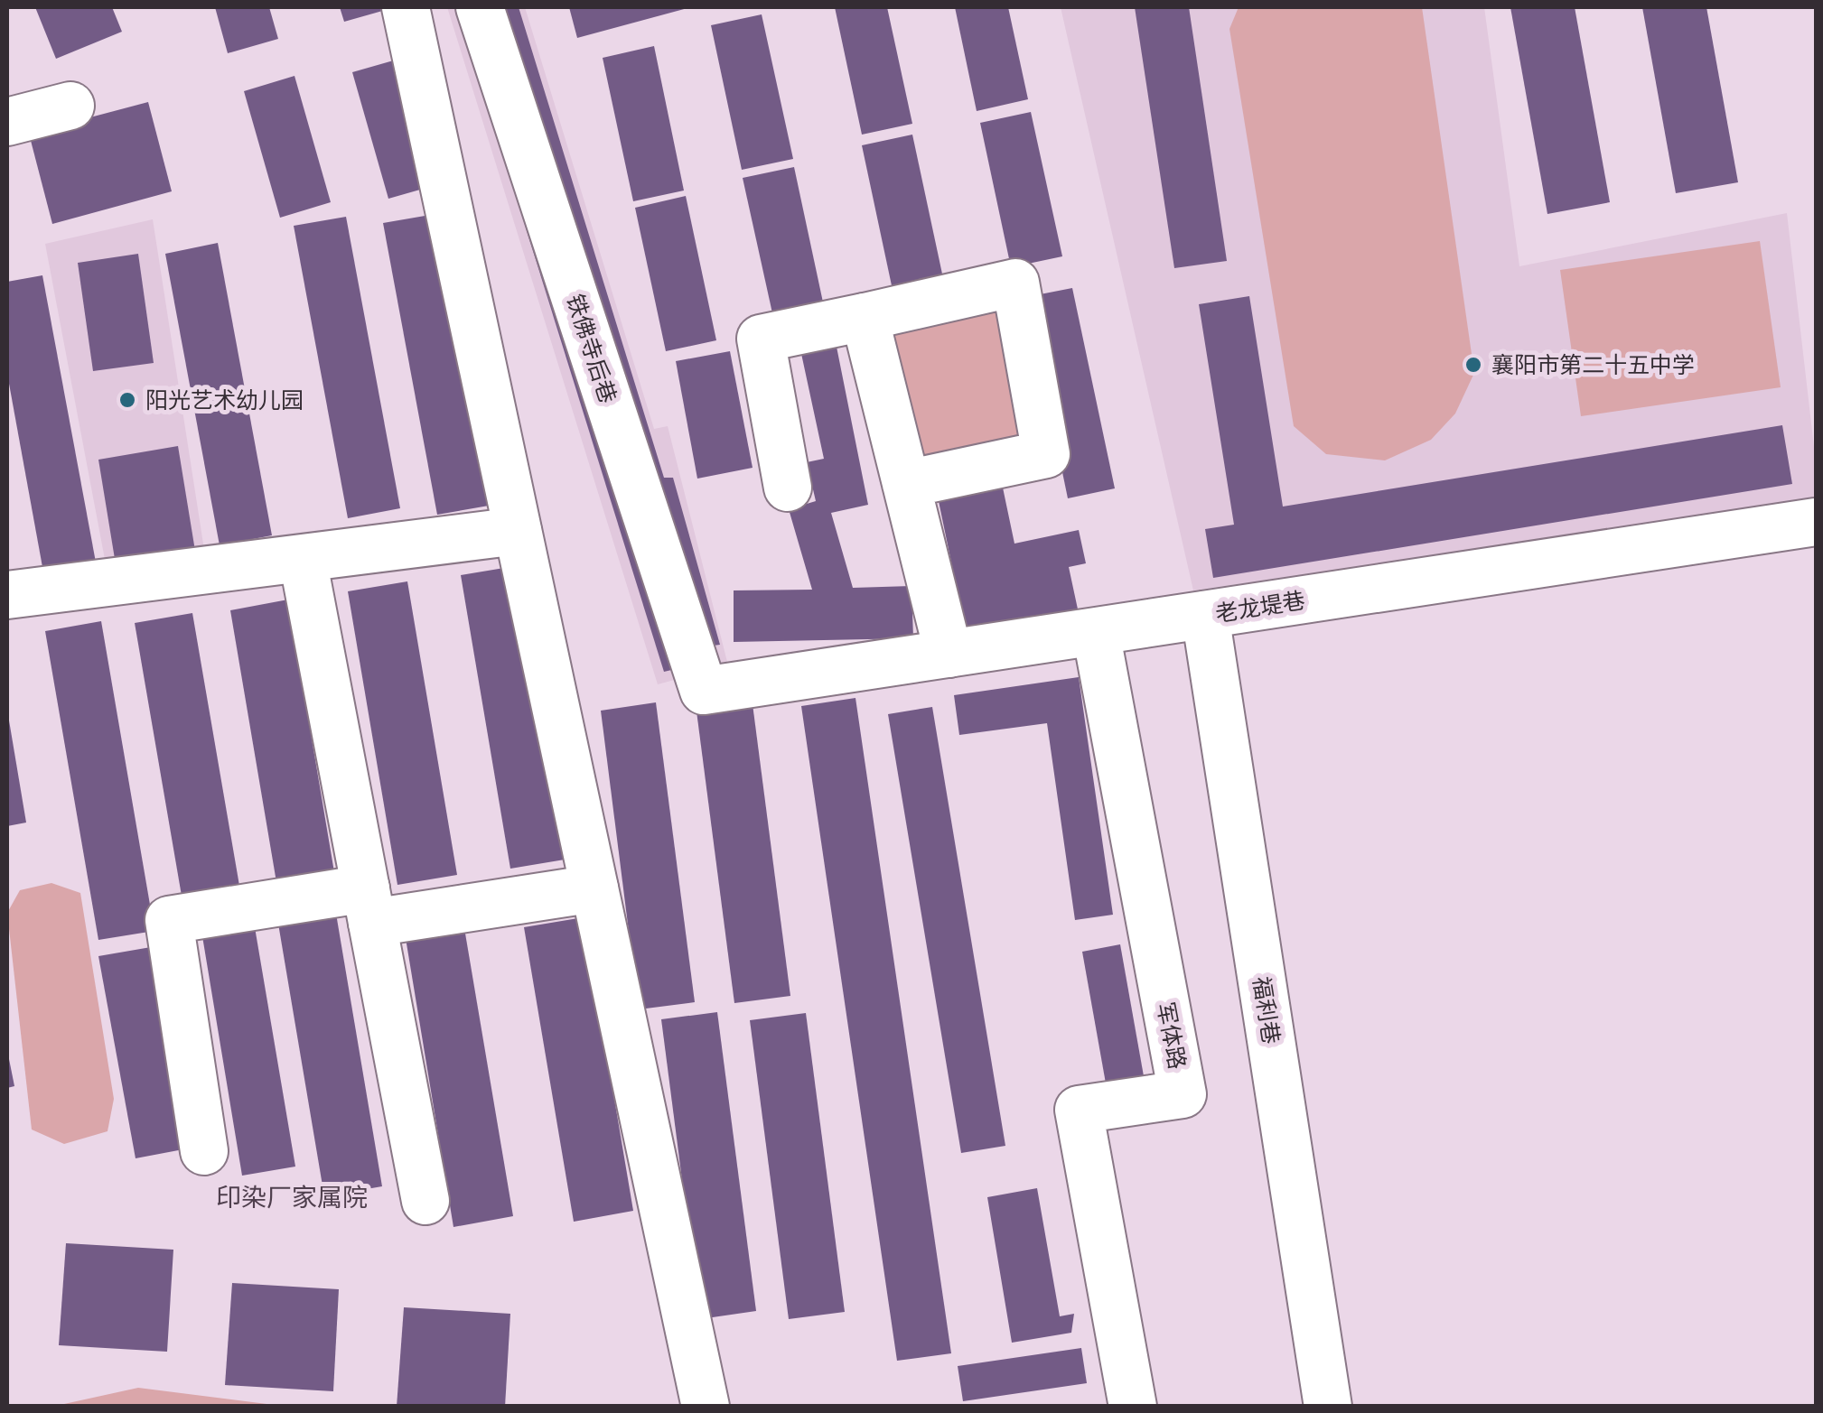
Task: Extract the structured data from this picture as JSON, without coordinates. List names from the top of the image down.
{
  "streets": {
    "street": [
      "铁佛寺后巷",
      "老龙堤巷",
      "福利巷",
      "军体路"
    ]
  },
  "crossings": [
    ["铁佛寺后巷", "老龙堤巷"],
    ["老龙堤巷", "福利巷"],
    ["老龙堤巷", "军体路"]
  ],
  "districts": ["印染厂家属院"],
  "places": ["襄阳市第二十五中学", "阳光艺术幼儿园"]
}
